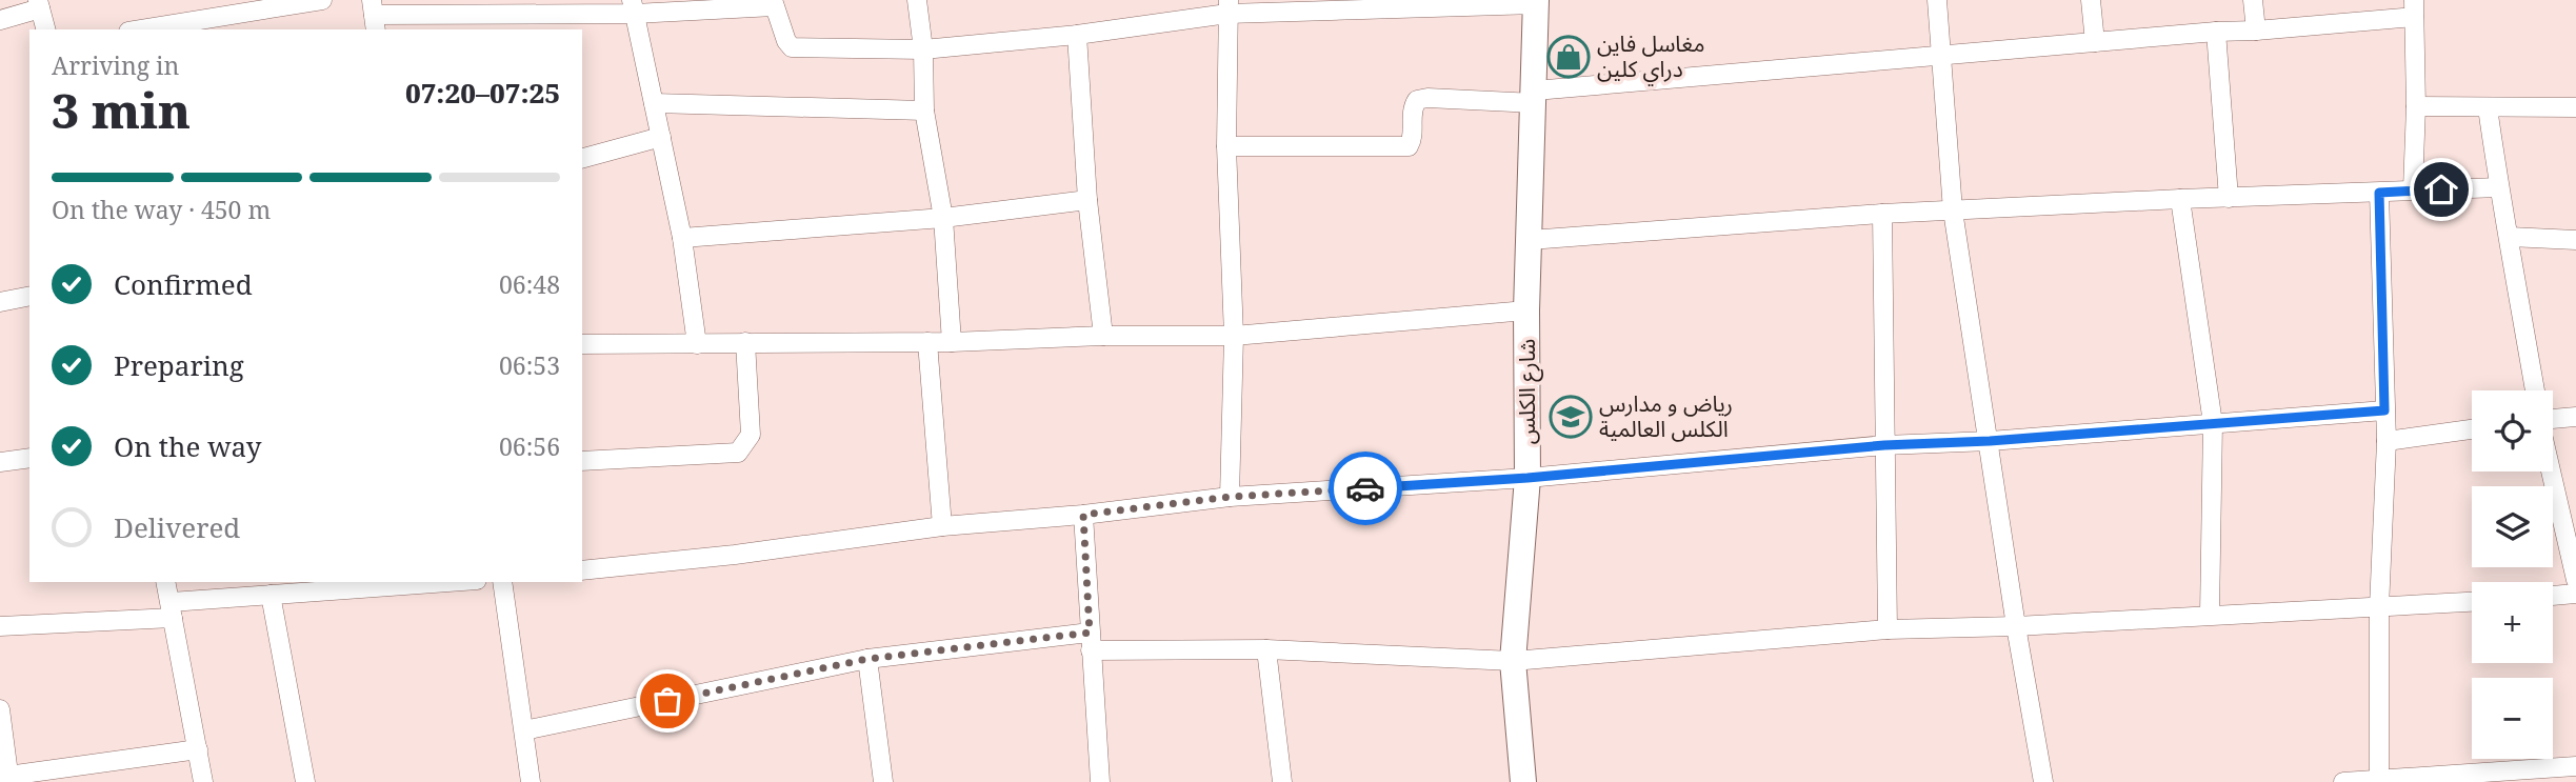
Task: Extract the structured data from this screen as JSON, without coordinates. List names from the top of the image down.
{
  "streets": {
    "street": ["شارع الكلس"]
  },
  "places": {
    "shop": ["مغاسل فاين دراي كلين"],
    "school or university": ["رياض و مدارس الكلس العالمية"]
  },
  "page": {
    "heading": ["3 min", "Arriving in", "07:20–07:25"],
    "bar": "On the way · 450 m",
    "list": [
      ["Confirmed", "06:48"],
      ["Preparing", "06:53"],
      ["On the way", "06:56"],
      "Delivered"
    ],
    "map_buttons": ["+", "−"]
  }
}
